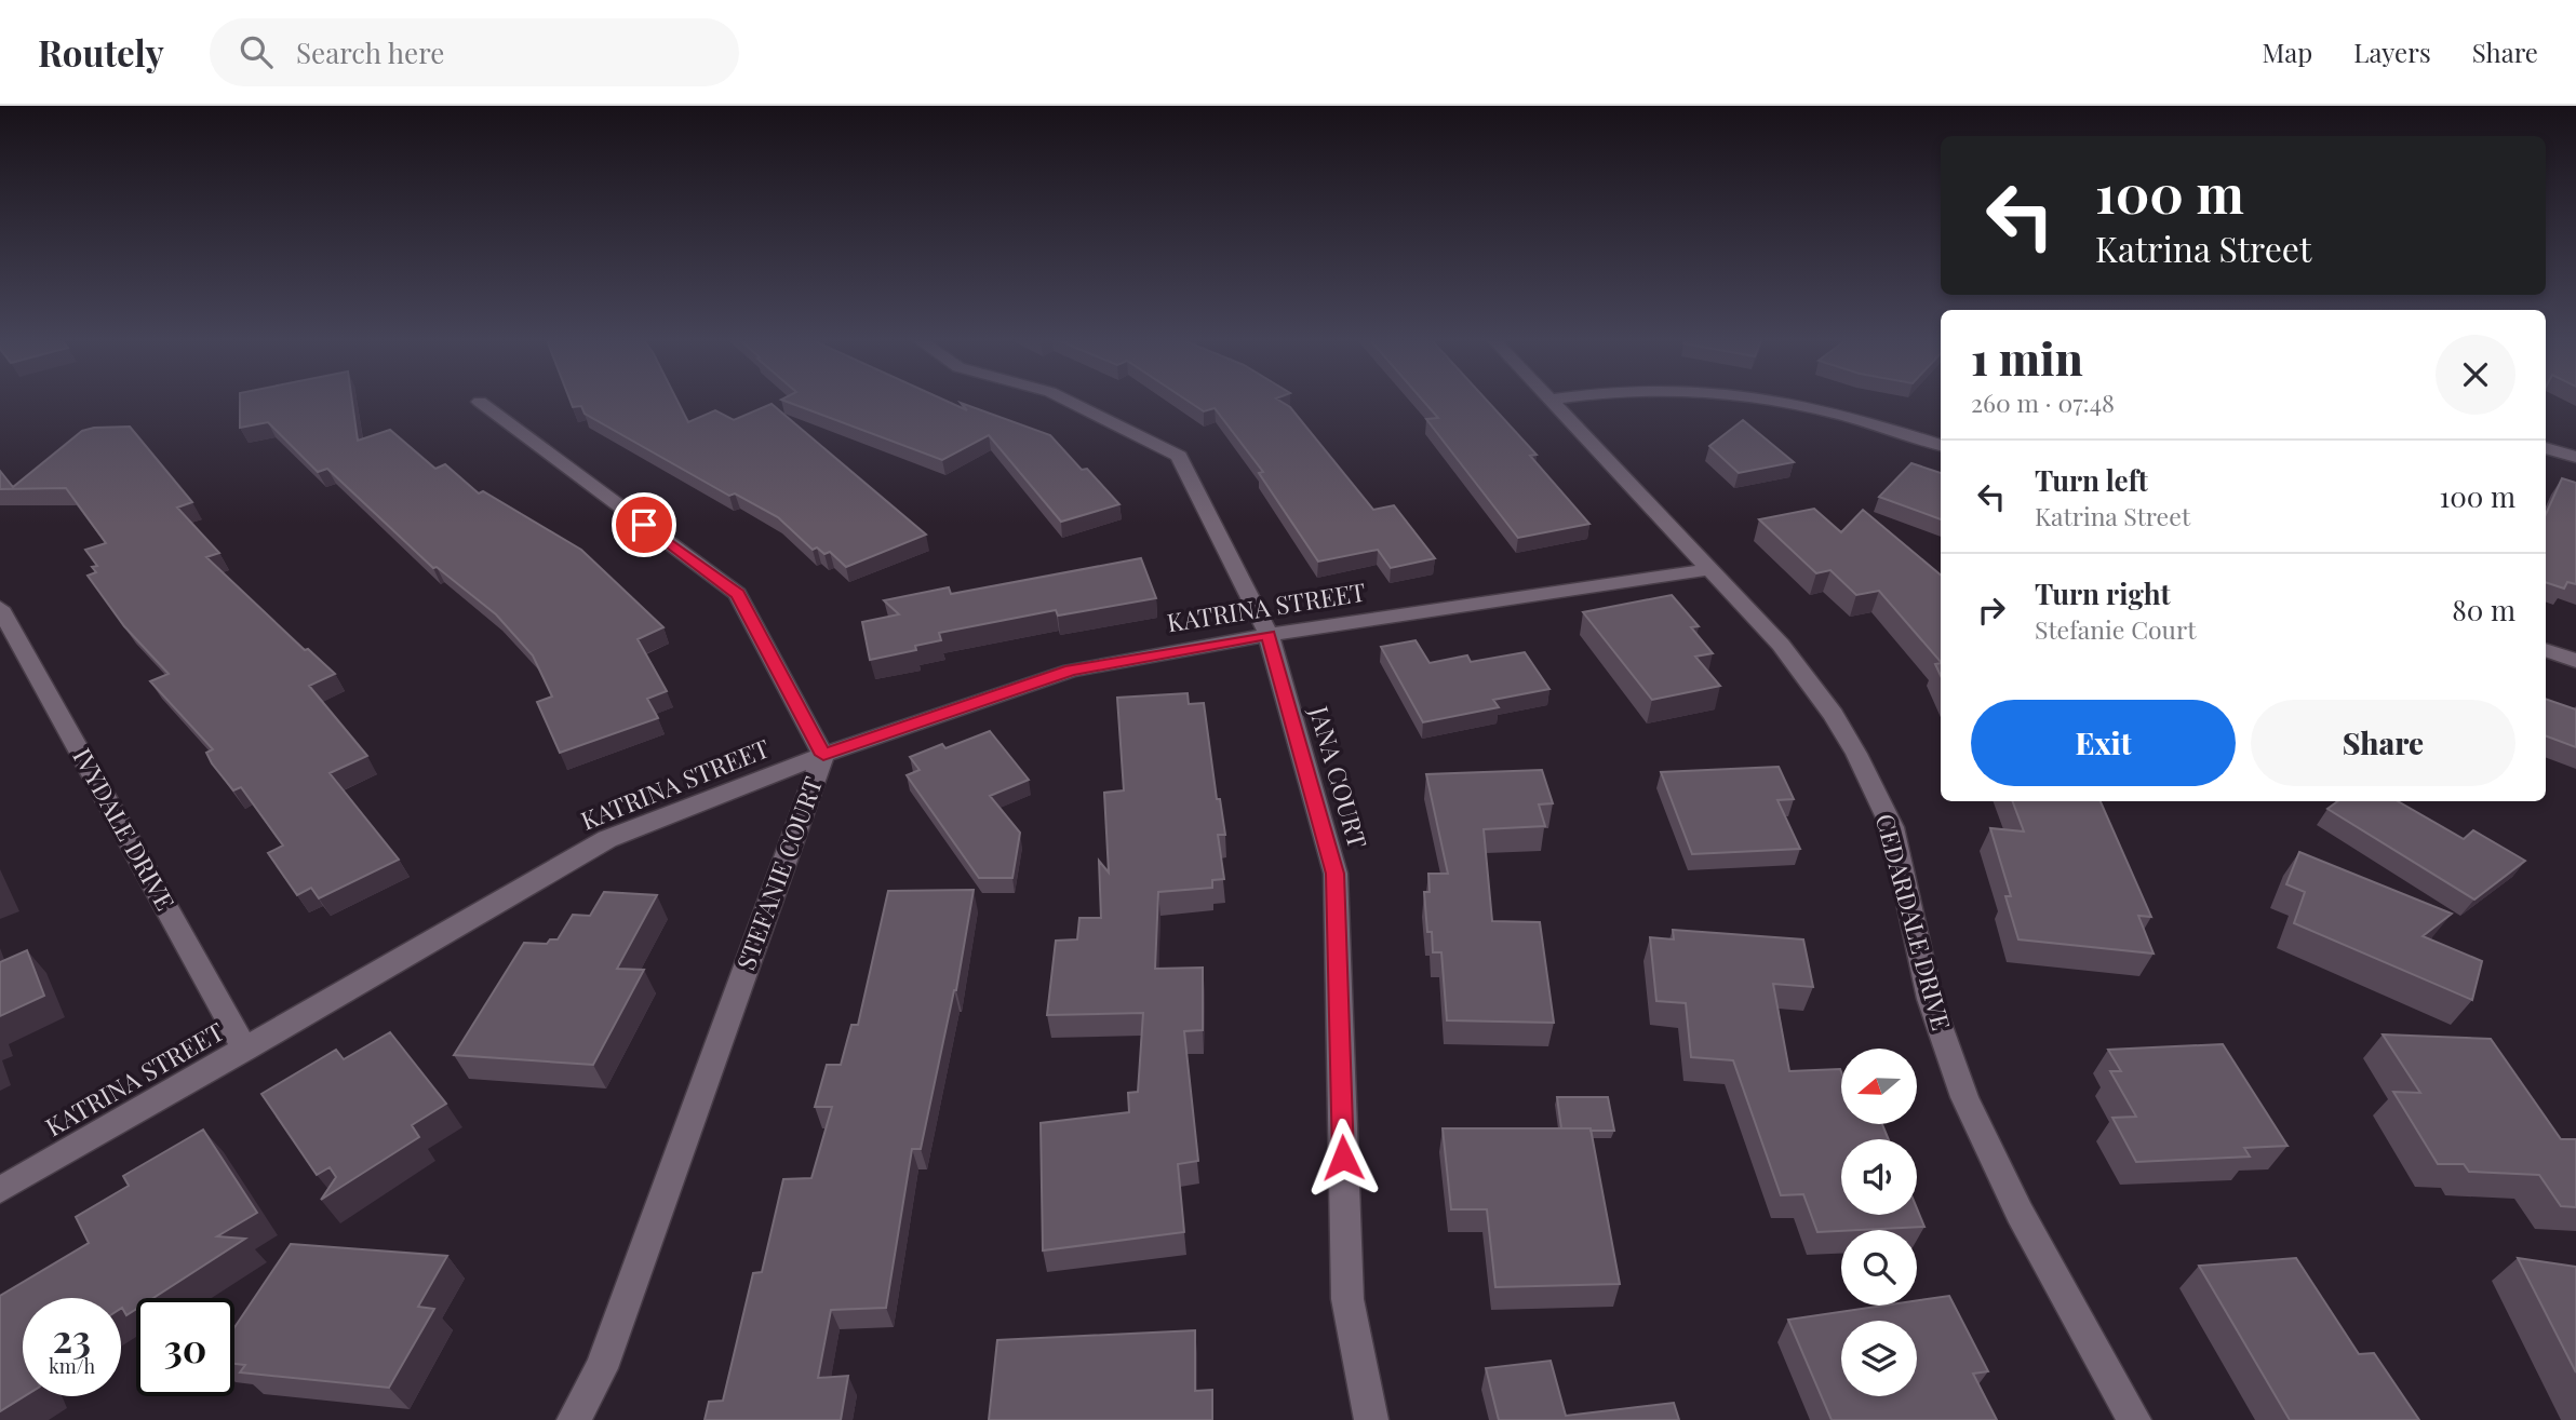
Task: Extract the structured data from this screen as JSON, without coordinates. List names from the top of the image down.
{
  "streets": {
    "street": [
      "KATRINA STREET",
      "JANA COURT",
      "IVYDALE DRIVE",
      "STEFANIE COURT",
      "CEDARDALE DRIVE"
    ]
  },
  "crossings": [
    ["KATRINA STREET", "JANA COURT"],
    ["KATRINA STREET", "IVYDALE DRIVE"],
    ["KATRINA STREET", "STEFANIE COURT"],
    ["KATRINA STREET", "CEDARDALE DRIVE"]
  ],
  "north": "left",
  "page": {
    "header": "Routely",
    "search": "Search here",
    "nav": ["Map", "Layers", "Share"],
    "turn": ["100 m", "Katrina Street"],
    "heading": ["1 min", "260 m · 07:48"],
    "list": [
      {
        "name": "Turn left",
        "note": "Katrina Street",
        "value": "100 m"
      },
      {
        "name": "Turn right",
        "note": "Stefanie Court",
        "value": "80 m"
      }
    ],
    "buttons": ["Exit", "Share"],
    "speed": "23 km/h",
    "limit": "30"
  }
}
